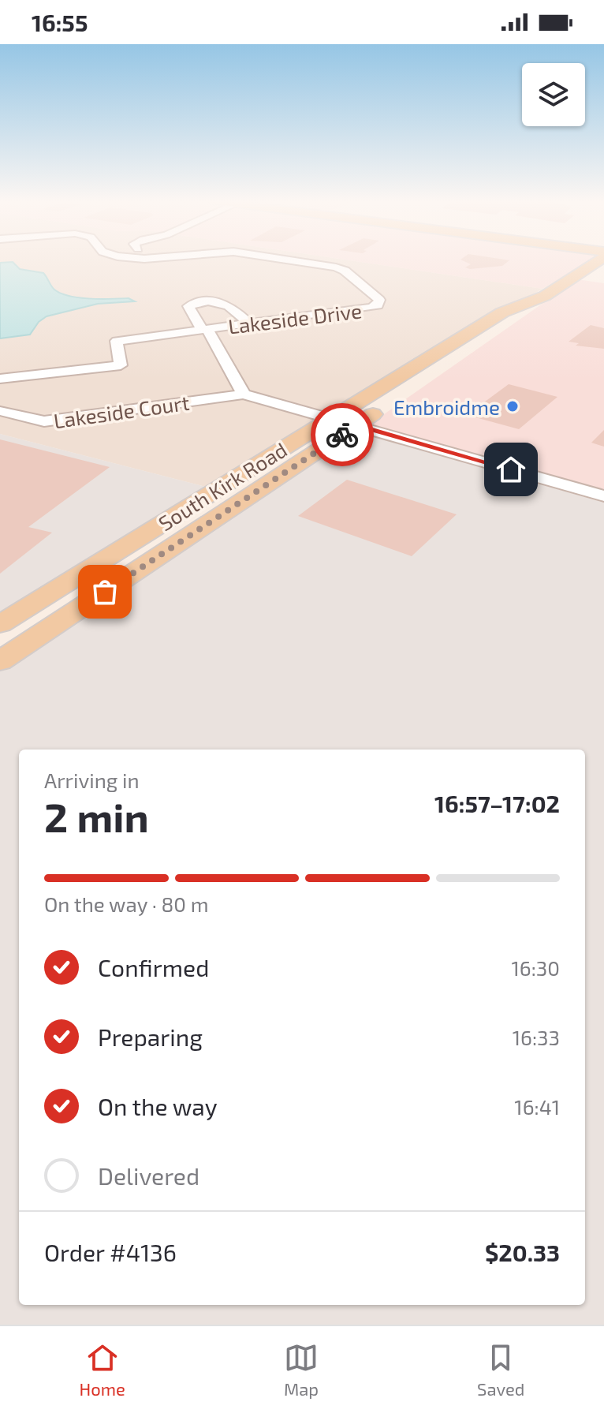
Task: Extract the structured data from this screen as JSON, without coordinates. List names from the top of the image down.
{
  "streets": {
    "main road": ["South Kirk Road"],
    "street": ["Lakeside Drive", "Lakeside Court"]
  },
  "places": ["Embroidme"],
  "page": {
    "status": "16:55",
    "heading": ["2 min", "Arriving in", "16:57–17:02"],
    "panel": ["Order #4136", "$20.33"],
    "bar": "On the way · 80 m",
    "list": [
      ["Confirmed", "16:30"],
      ["Preparing", "16:33"],
      ["On the way", "16:41"],
      "Delivered"
    ],
    "tabs": ["Home", "Map", "Saved"]
  }
}
